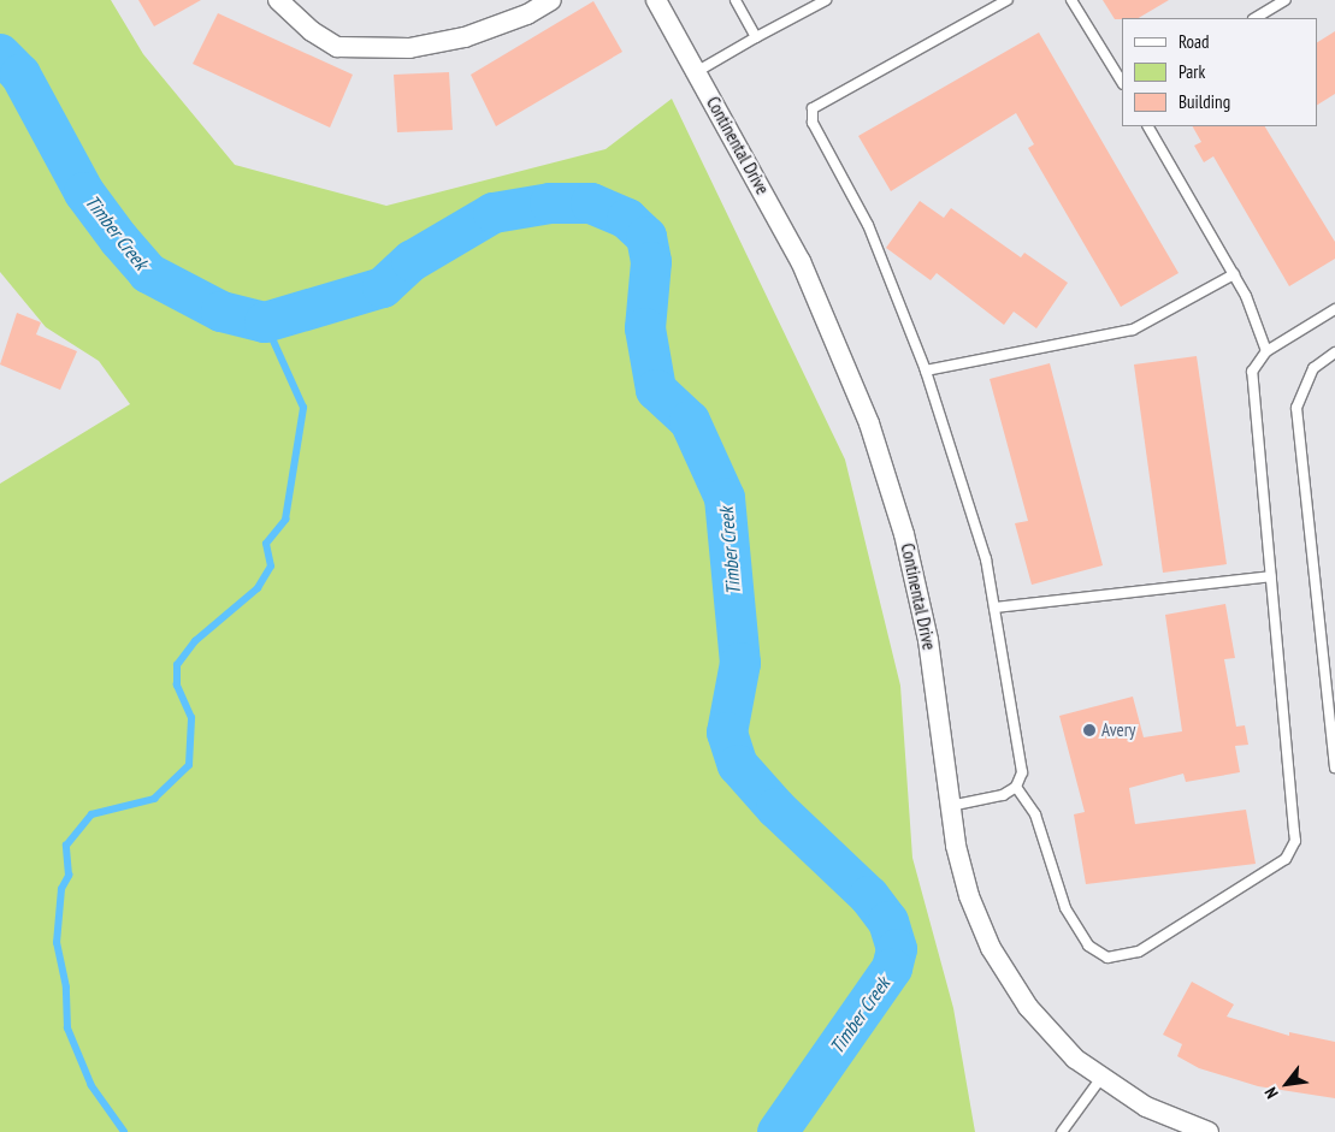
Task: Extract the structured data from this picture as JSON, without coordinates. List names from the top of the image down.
{
  "streets": {
    "street": ["Continental Drive"]
  },
  "water": ["Timber Creek"],
  "places": ["Avery"],
  "legend": ["Road", "Park", "Building"],
  "north": "bottom left"
}
